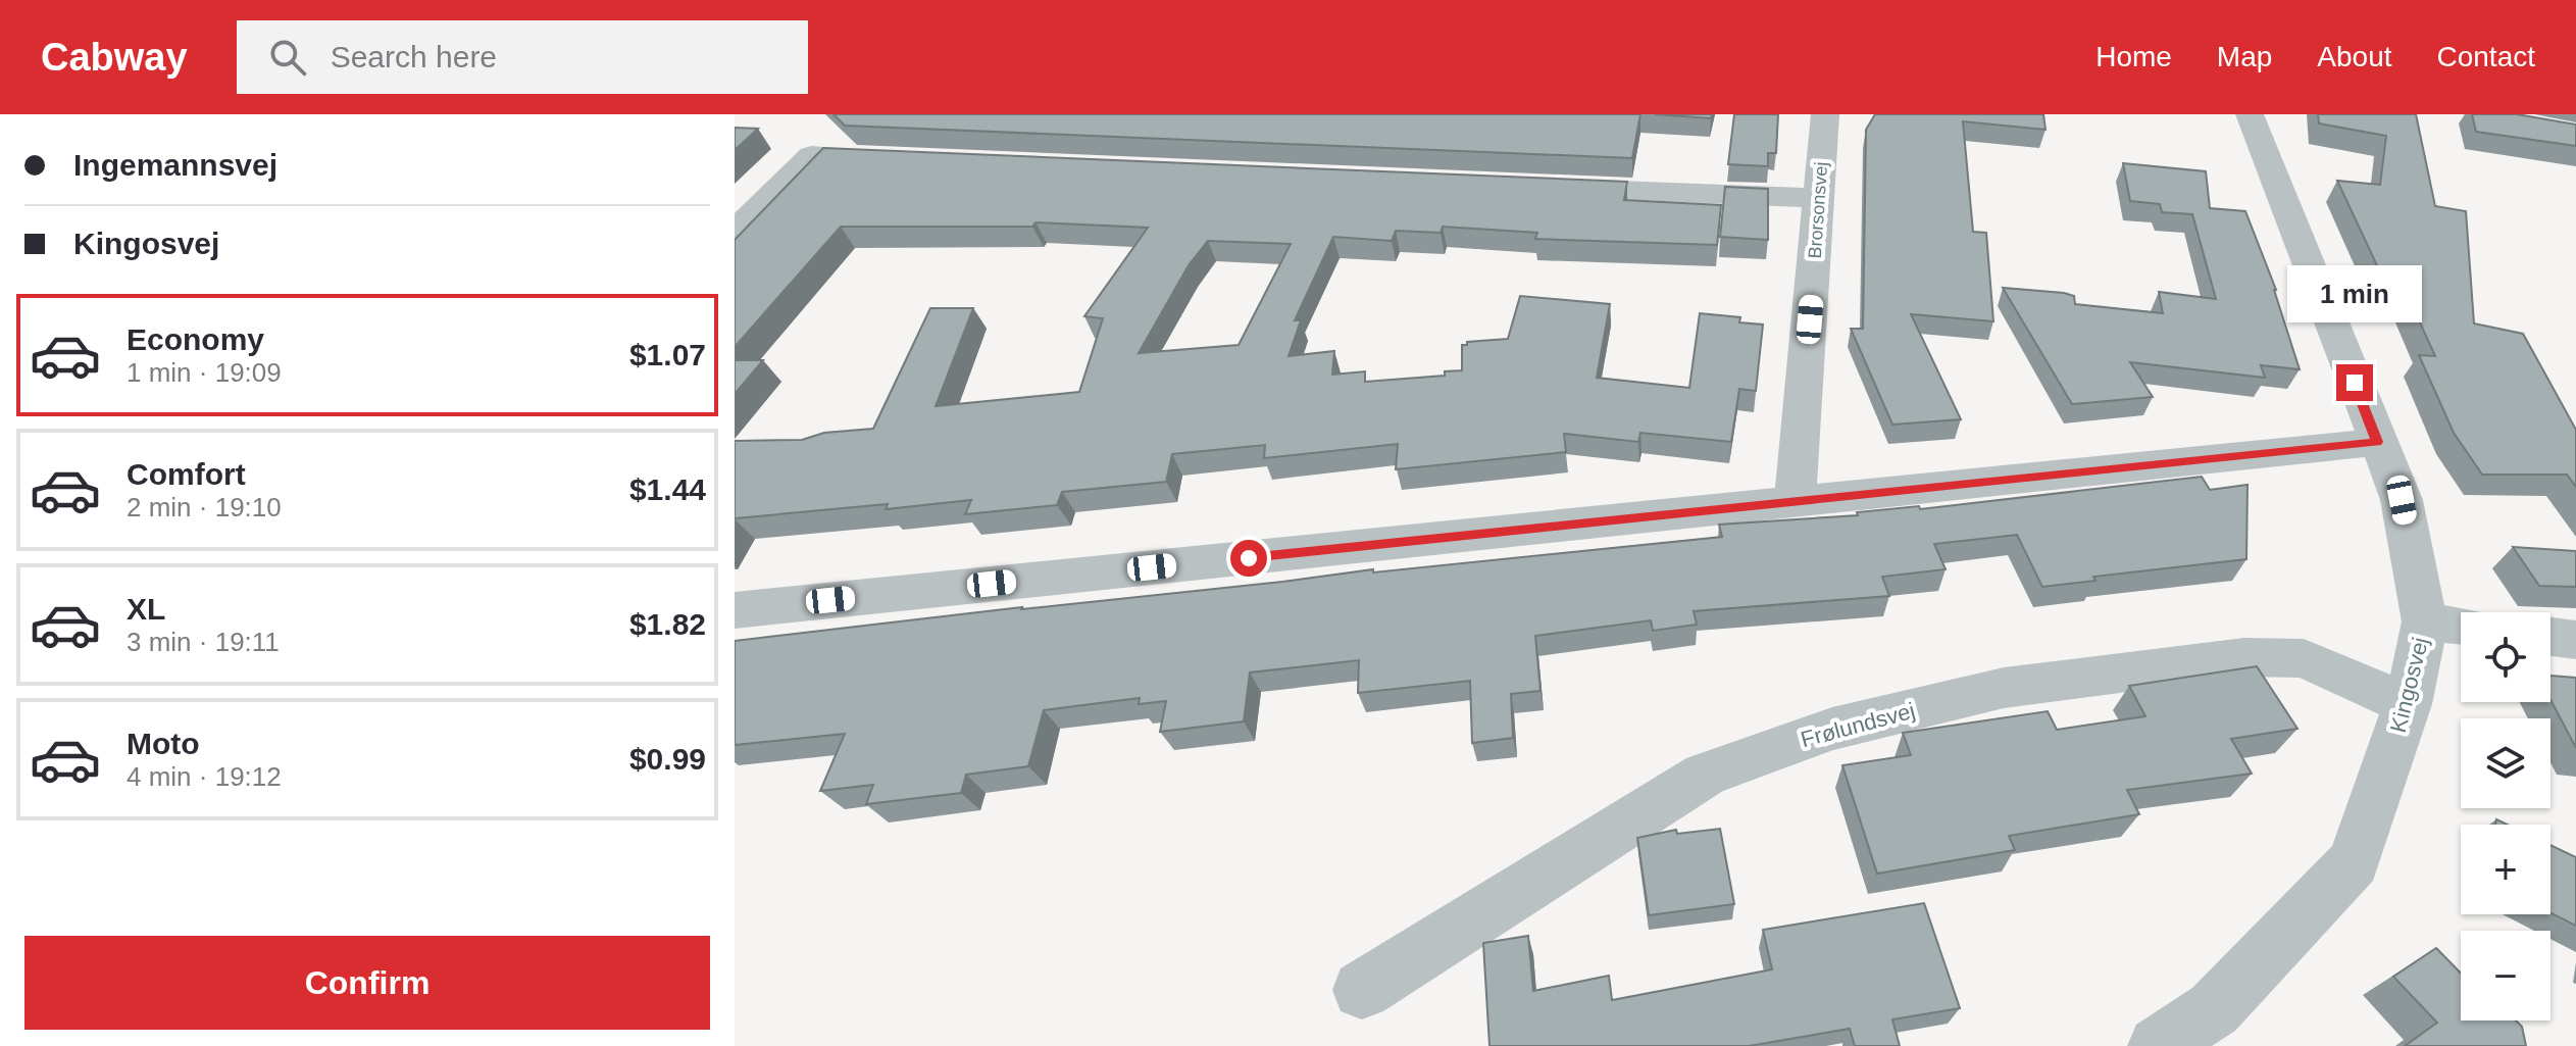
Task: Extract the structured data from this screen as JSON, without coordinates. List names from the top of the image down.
{
  "streets": {
    "street": ["Brorsonsvej", "Kingosvej", "Frølundsvej"]
  },
  "crossings": [
    ["Kingosvej", "Frølundsvej"]
  ],
  "page": {
    "header": "Cabway",
    "search": "Search here",
    "nav": [
      "Home",
      "Map",
      "About",
      "Contact"
    ],
    "banner": ["Ingemannsvej", "Kingosvej"],
    "bubble": "1 min",
    "list": [
      {
        "name": "Economy",
        "note": "1 min · 19:09",
        "value": "$1.07"
      },
      {
        "name": "Comfort",
        "note": "2 min · 19:10",
        "value": "$1.44"
      },
      {
        "name": "XL",
        "note": "3 min · 19:11",
        "value": "$1.82"
      },
      {
        "name": "Moto",
        "note": "4 min · 19:12",
        "value": "$0.99"
      }
    ],
    "map_buttons": ["+", "−"],
    "buttons": "Confirm"
  }
}
